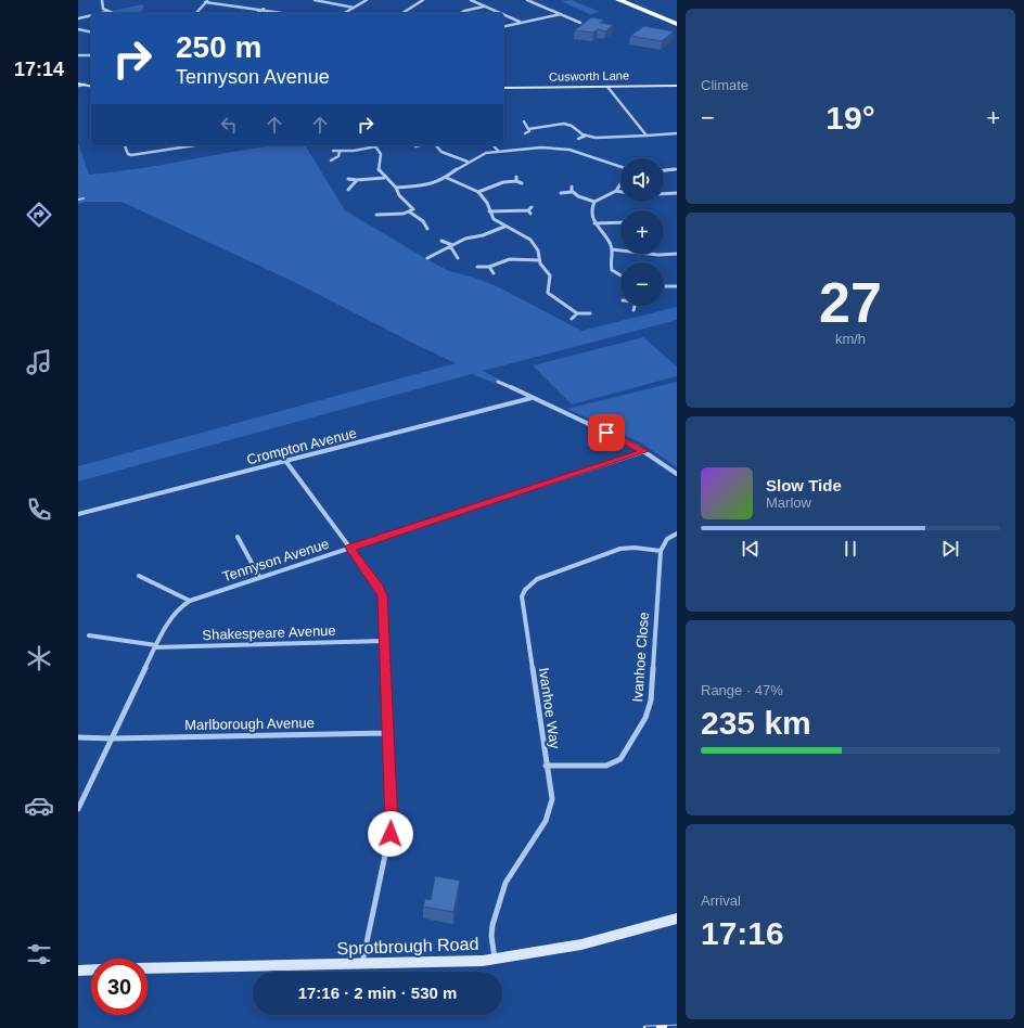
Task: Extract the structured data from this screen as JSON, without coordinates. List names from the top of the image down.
{
  "streets": {
    "street": [
      "Cusworth Lane",
      "Crompton Avenue",
      "Tennyson Avenue",
      "Shakespeare Avenue",
      "Ivanhoe Close",
      "Ivanhoe Way",
      "Marlborough Avenue",
      "Sprotbrough Road"
    ]
  },
  "crossings": [
    ["Tennyson Avenue", "Shakespeare Avenue"],
    ["Tennyson Avenue", "Marlborough Avenue"],
    ["Ivanhoe Close", "Ivanhoe Way"],
    ["Ivanhoe Way", "Sprotbrough Road"]
  ],
  "page": {
    "tabs": "17:14",
    "tile": [
      "Climate",
      ["27", "km/h"],
      ["Range · 47%", "235 km"],
      ["Arrival", "17:16"]
    ],
    "turn": ["250 m", "Tennyson Avenue"],
    "heat": ["−", "19°", "+"],
    "map_buttons": ["+", "−"],
    "song": ["Slow Tide", "Marlow"],
    "limit": "30",
    "trip": "17:16 · 2 min · 530 m"
  }
}
